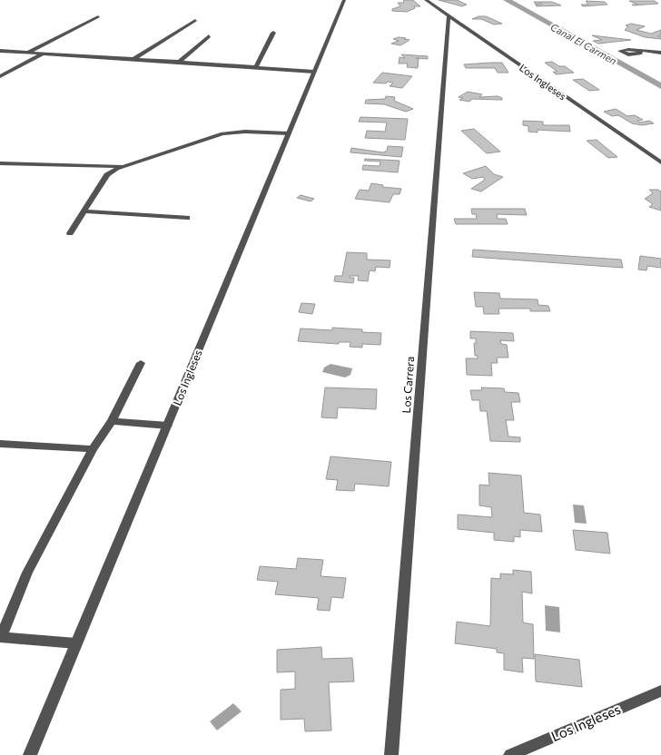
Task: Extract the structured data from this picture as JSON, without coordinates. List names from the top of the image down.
{
  "streets": {
    "street": ["Los Ingleses", "Los Carrera"]
  },
  "crossings": [
    ["Los Ingleses", "Los Carrera"]
  ],
  "water": ["Canal El Carmen"]
}
